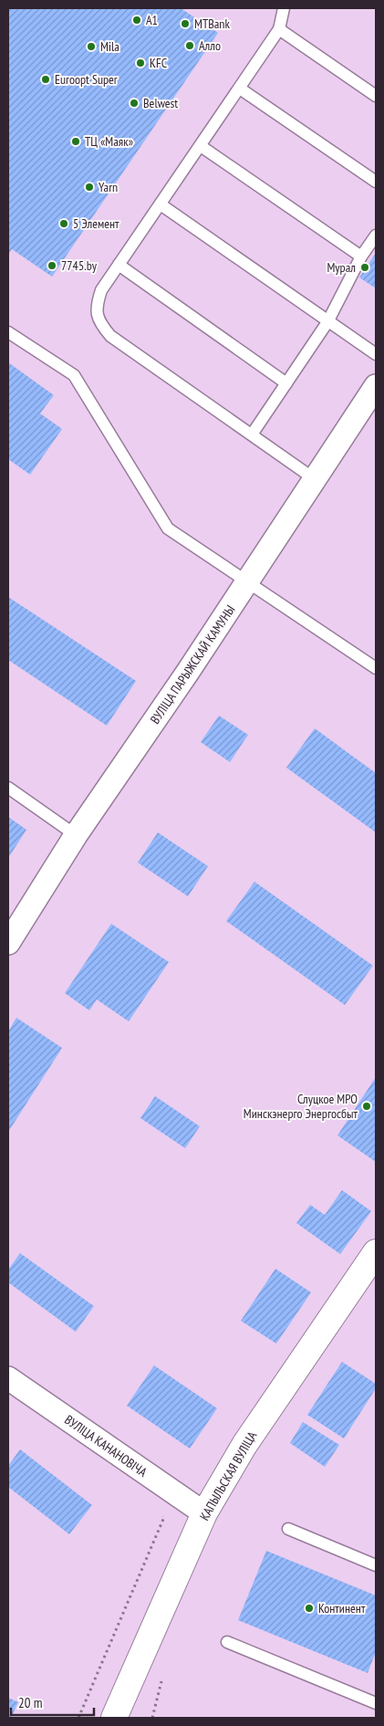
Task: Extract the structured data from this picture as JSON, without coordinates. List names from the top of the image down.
{
  "streets": {
    "main road": ["КАПЫЛЬСКАЯ ВУЛІЦА"],
    "street": ["ВУЛІЦА ПАРЫЖСКАЙ КАМУНЫ", "ВУЛІЦА КАНАНОВІЧА"]
  },
  "crossings": [
    ["ВУЛІЦА КАНАНОВІЧА", "КАПЫЛЬСКАЯ ВУЛІЦА"]
  ],
  "places": [
    "A1",
    "MTBank",
    "Алло",
    "Mila",
    "KFC",
    "Euroopt Super",
    "Belwest",
    "ТЦ «Маяк»",
    "Yarn",
    "5 Элемент",
    "7745.by",
    "Мурал",
    "Слуцкое МРО Минскэнерго Энергосбыт",
    "Континент"
  ],
  "scale_bar": "20 m"
}
